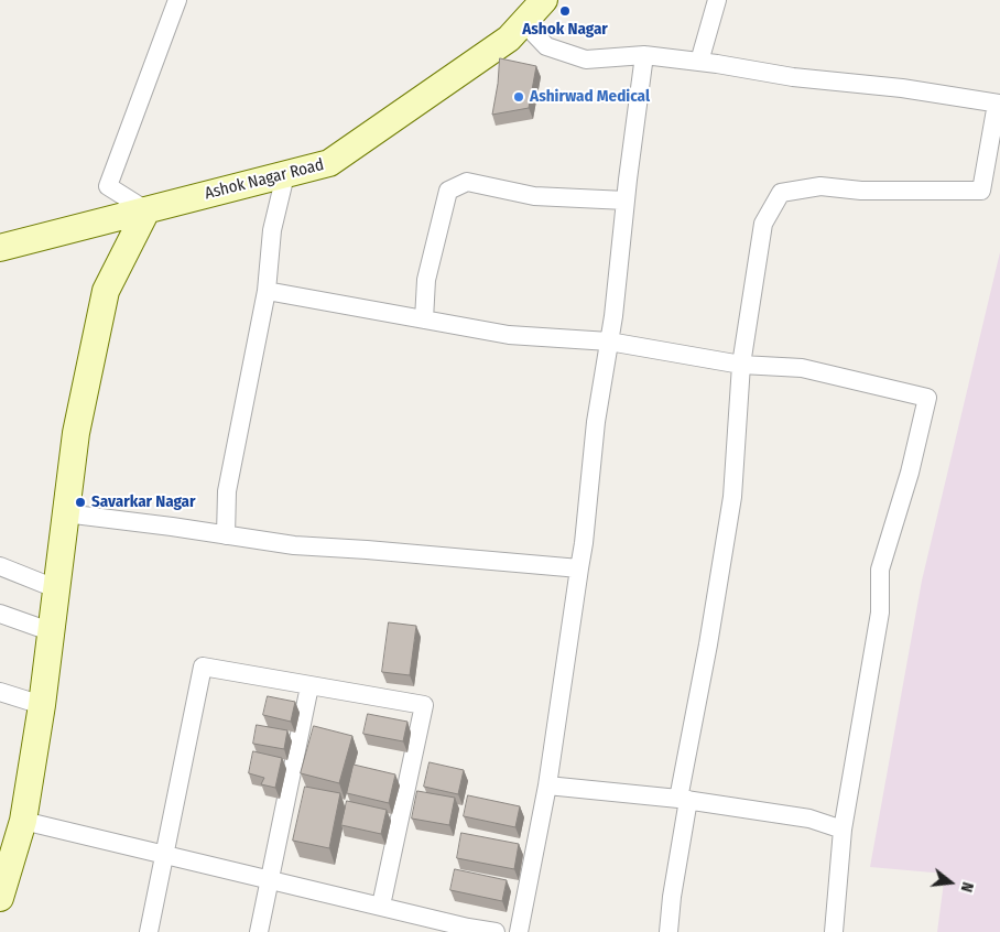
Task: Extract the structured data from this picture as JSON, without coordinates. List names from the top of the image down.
{
  "streets": {
    "street": ["Ashok Nagar Road"]
  },
  "places": ["Ashok Nagar", "Ashirwad Medical", "Savarkar Nagar"],
  "north": "right"
}
